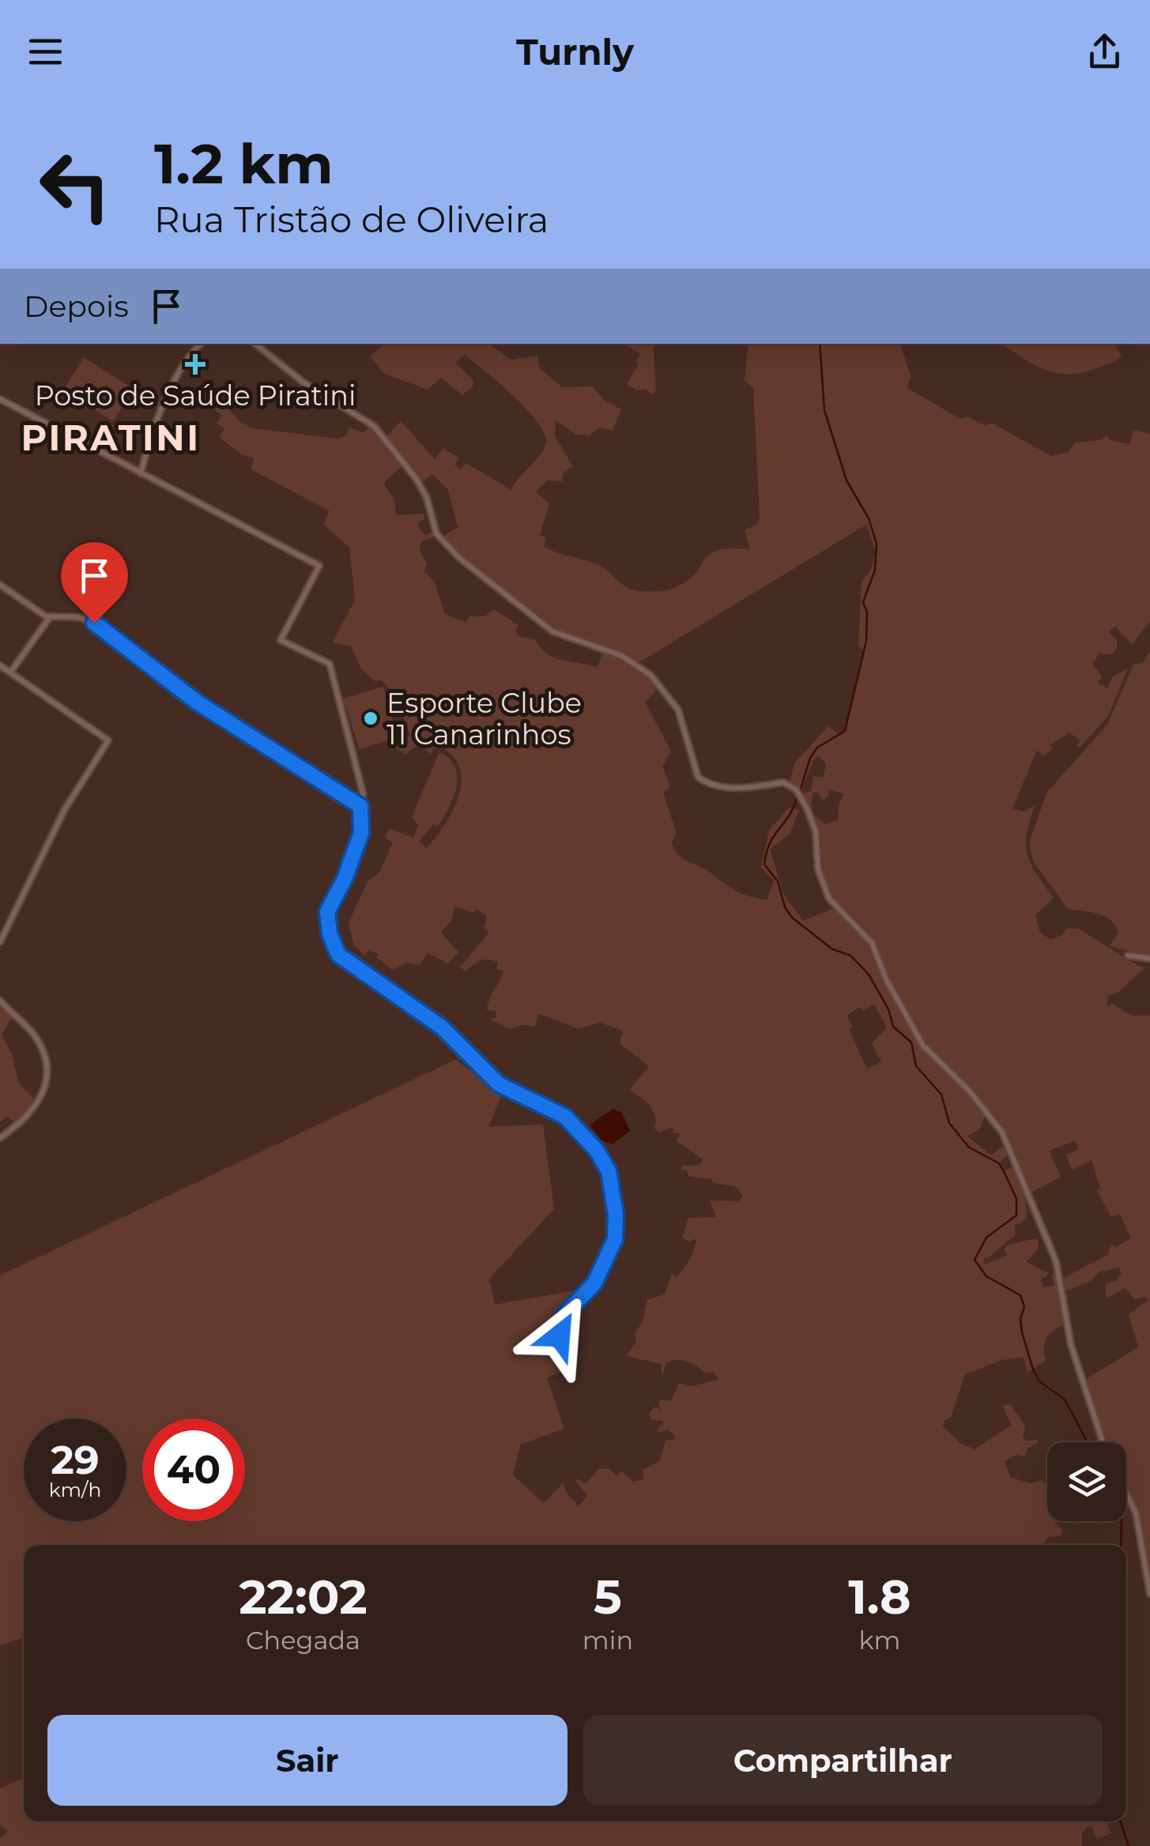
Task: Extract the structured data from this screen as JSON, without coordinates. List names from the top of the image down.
{
  "districts": ["PIRATINI"],
  "places": {
    "health": ["Posto de Saúde Piratini"],
    "other": ["Esporte Clube 11 Canarinhos"]
  },
  "page": {
    "header": "Turnly",
    "turn": ["1.2 km", "Rua Tristão de Oliveira"],
    "then": "Depois",
    "speed": "29 km/h",
    "limit": "40",
    "eta": [
      "22:02",
      "Chegada",
      "5",
      "min",
      "1.8",
      "km"
    ],
    "buttons": ["Sair", "Compartilhar"]
  }
}
